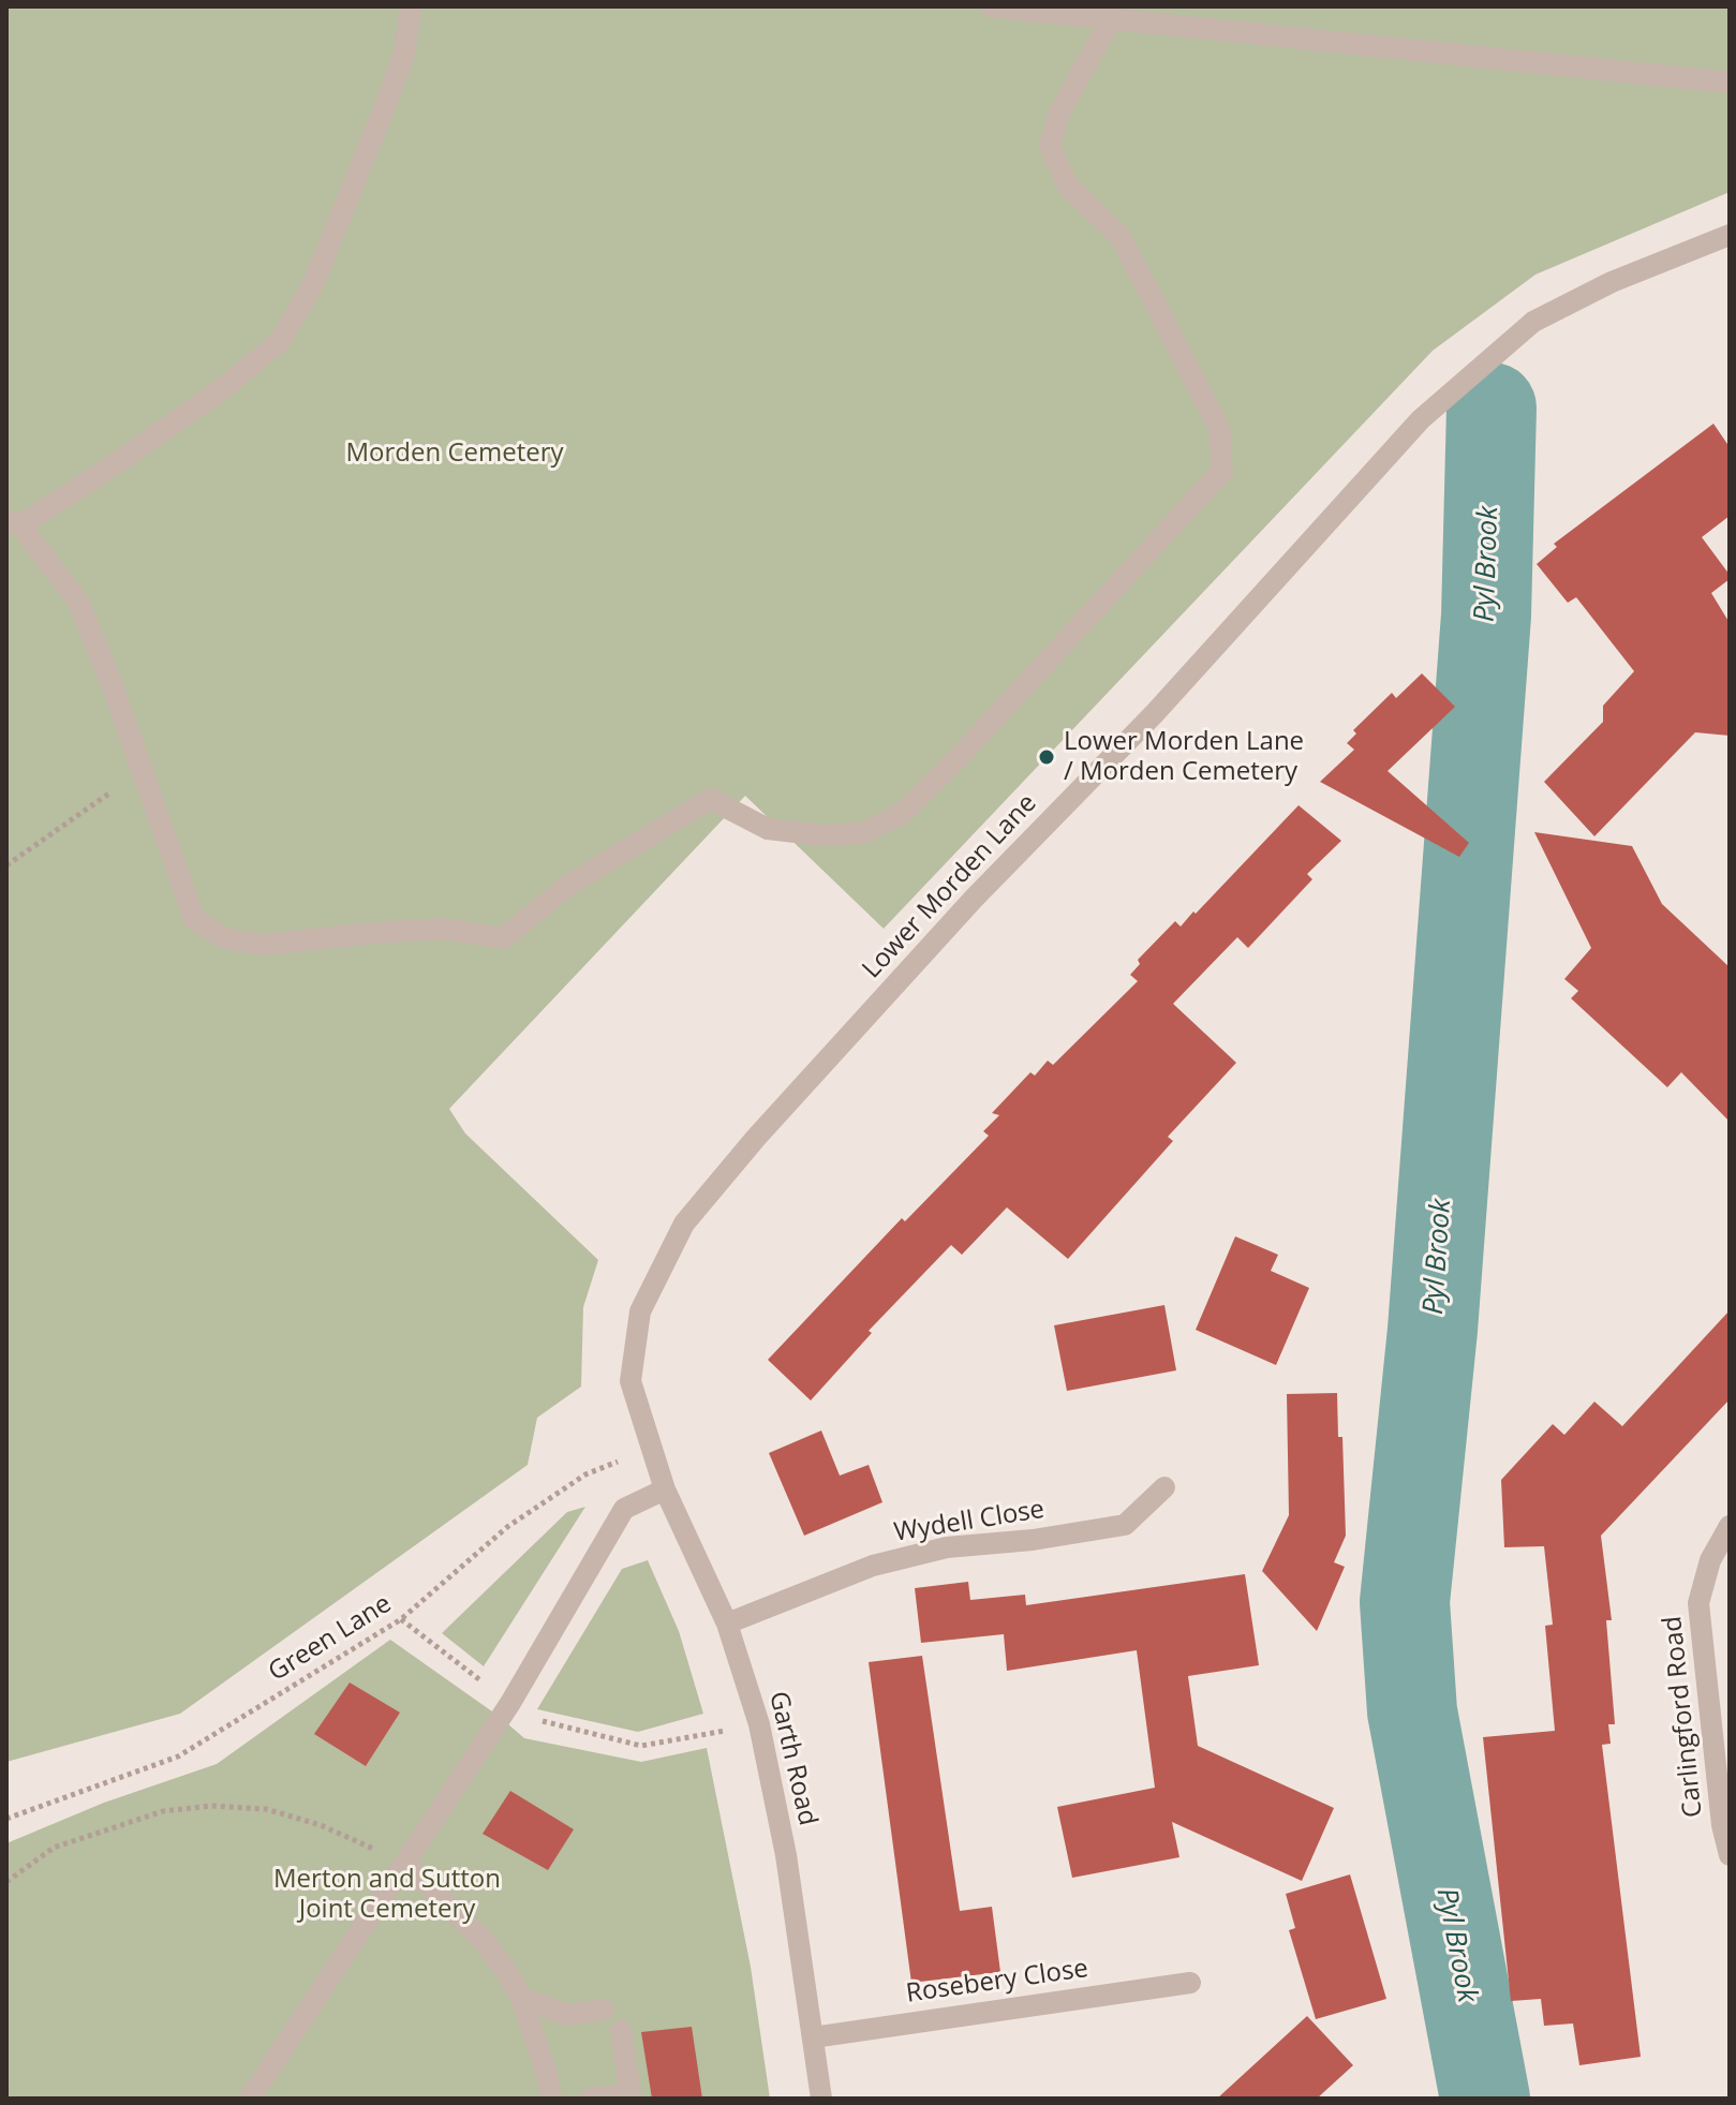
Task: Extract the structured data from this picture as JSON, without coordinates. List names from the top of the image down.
{
  "streets": {
    "street": [
      "Lower Morden Lane",
      "Wydell Close",
      "Carlingford Road",
      "Garth Road",
      "Rosebery Close"
    ],
    "path": ["Green Lane"]
  },
  "crossings": [
    ["Lower Morden Lane", "Green Lane"],
    ["Lower Morden Lane", "Garth Road"],
    ["Wydell Close", "Garth Road"],
    ["Green Lane", "Garth Road"],
    ["Garth Road", "Rosebery Close"]
  ],
  "water": ["Pyl Brook"],
  "parks": ["Morden Cemetery", "Merton and Sutton Joint Cemetery"],
  "places": ["Lower Morden Lane / Morden Cemetery"]
}
